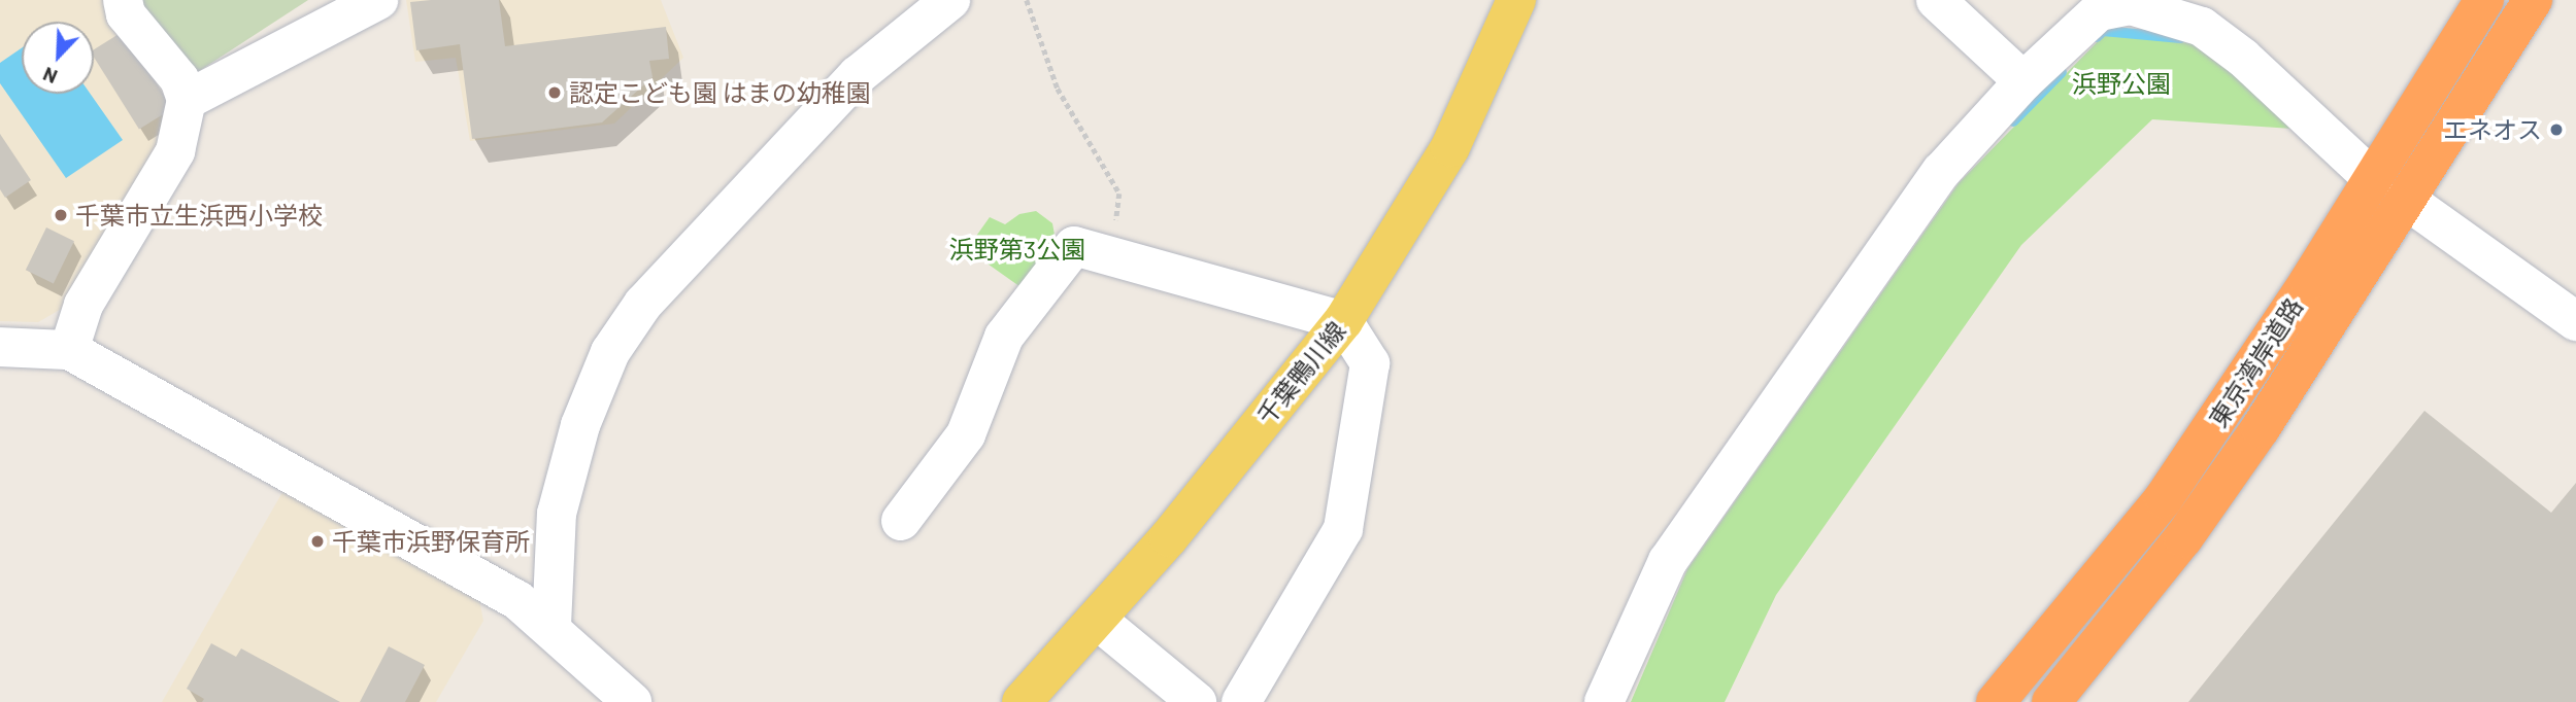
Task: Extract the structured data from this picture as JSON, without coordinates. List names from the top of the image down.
{
  "streets": {
    "highway": ["東京湾岸道路"],
    "main road": ["千葉鴨川線"]
  },
  "parks": ["浜野公園", "浜野第3公園"],
  "places": [
    "認定こども園 はまの幼稚園",
    "エネオス",
    "千葉市立生浜西小学校",
    "千葉市浜野保育所"
  ],
  "north": "bottom left"
}
